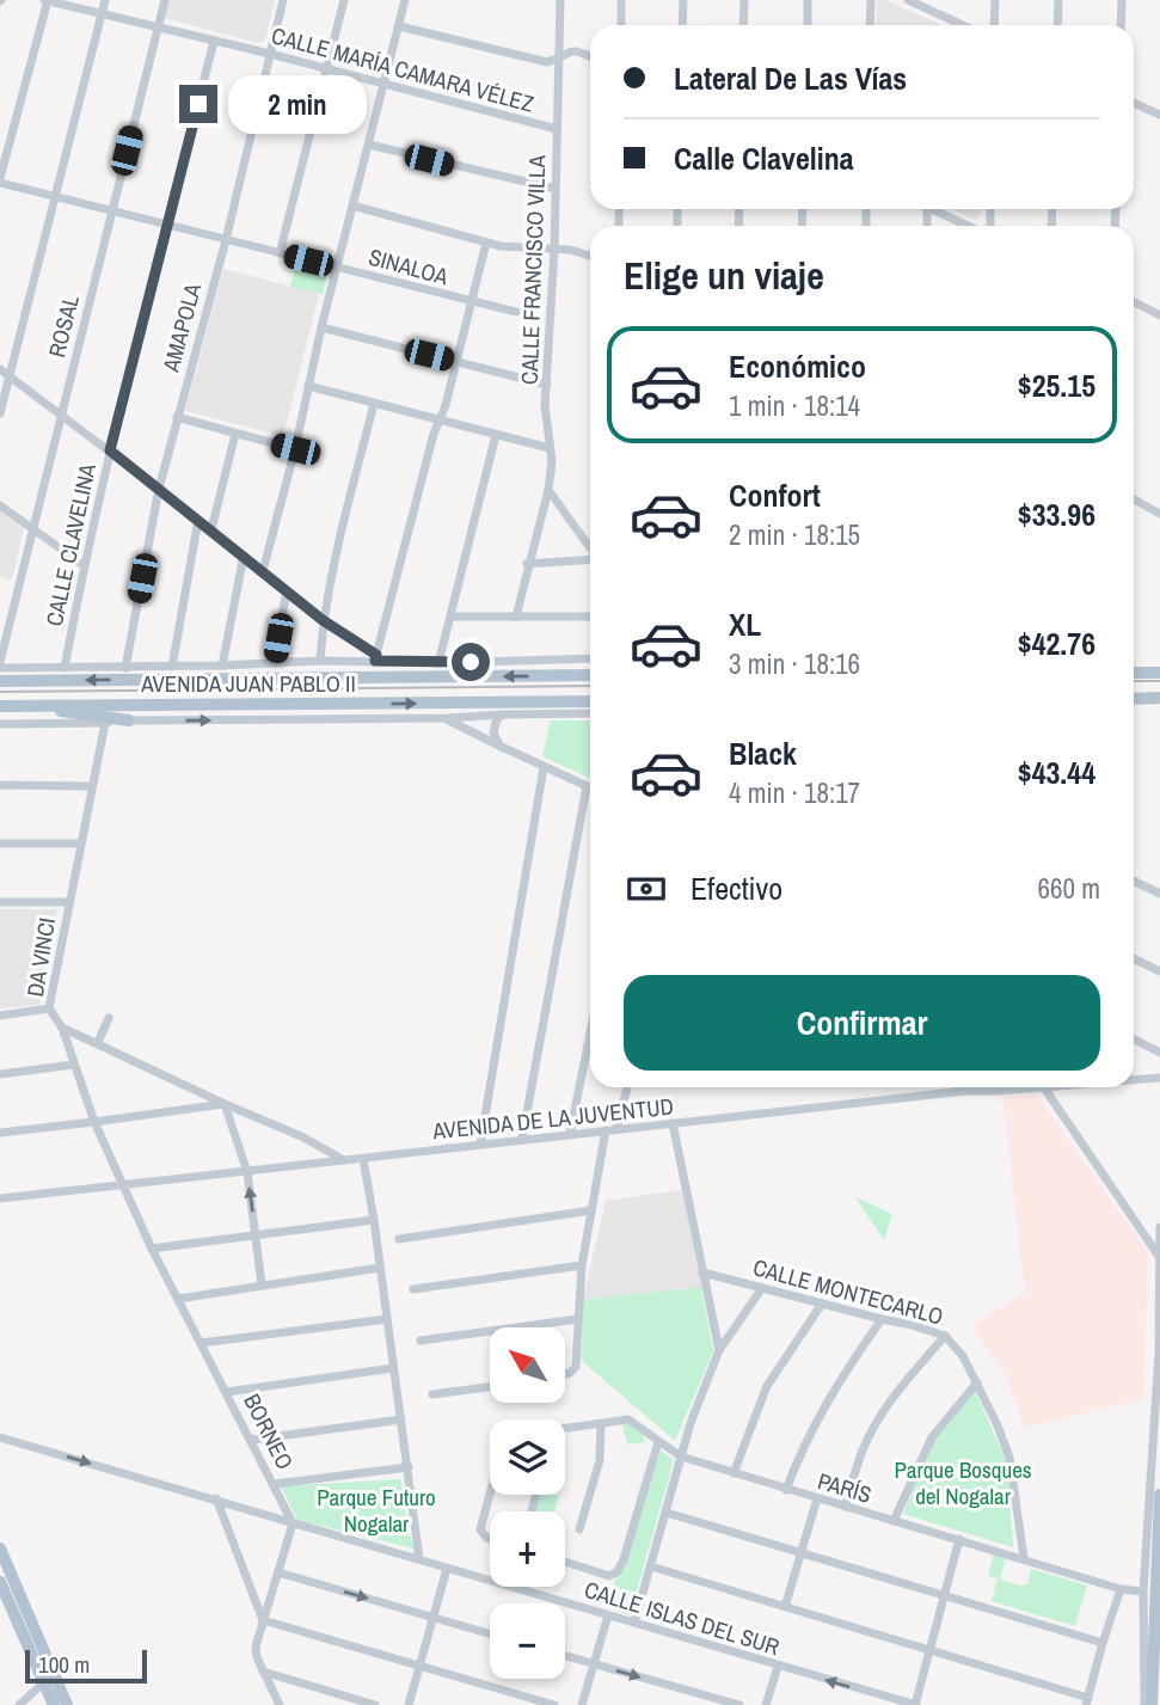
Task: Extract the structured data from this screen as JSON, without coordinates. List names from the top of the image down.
{
  "streets": {
    "main road": ["AVENIDA JUAN PABLO II"],
    "street": [
      "CALLE MARÍA CAMARA VÉLEZ",
      "SINALOA",
      "CALLE FRANCISCO VILLA",
      "ROSAL",
      "AMAPOLA",
      "CALLE CLAVELINA",
      "DA VINCI",
      "AVENIDA DE LA JUVENTUD",
      "CALLE MONTECARLO",
      "BORNEO",
      "PARÍS",
      "CALLE ISLAS DEL SUR"
    ]
  },
  "crossings": [
    ["CALLE MARÍA CAMARA VÉLEZ", "CALLE FRANCISCO VILLA"],
    ["CALLE MARÍA CAMARA VÉLEZ", "ROSAL"],
    ["CALLE MARÍA CAMARA VÉLEZ", "AMAPOLA"],
    ["CALLE MARÍA CAMARA VÉLEZ", "CALLE CLAVELINA"],
    ["SINALOA", "ROSAL"],
    ["SINALOA", "AMAPOLA"],
    ["SINALOA", "CALLE CLAVELINA"],
    ["DA VINCI", "AVENIDA DE LA JUVENTUD"],
    ["DA VINCI", "BORNEO"],
    ["AVENIDA DE LA JUVENTUD", "BORNEO"],
    ["CALLE MONTECARLO", "PARÍS"],
    ["BORNEO", "CALLE ISLAS DEL SUR"]
  ],
  "parks": ["Parque Bosques del Nogalar", "Parque Futuro Nogalar"],
  "scale_bar": "100 m",
  "north": "top left",
  "page": {
    "banner": ["Lateral De Las Vías", "Calle Clavelina"],
    "bubble": "2 min",
    "heading": "Elige un viaje",
    "list": [
      {
        "name": "Económico",
        "note": "1 min · 18:14",
        "value": "$25.15"
      },
      {
        "name": "Confort",
        "note": "2 min · 18:15",
        "value": "$33.96"
      },
      {
        "name": "XL",
        "note": "3 min · 18:16",
        "value": "$42.76"
      },
      {
        "name": "Black",
        "note": "4 min · 18:17",
        "value": "$43.44"
      }
    ],
    "pay": ["Efectivo", "660 m"],
    "buttons": "Confirmar",
    "map_buttons": ["+", "−"],
    "scale": "100 m"
  }
}
